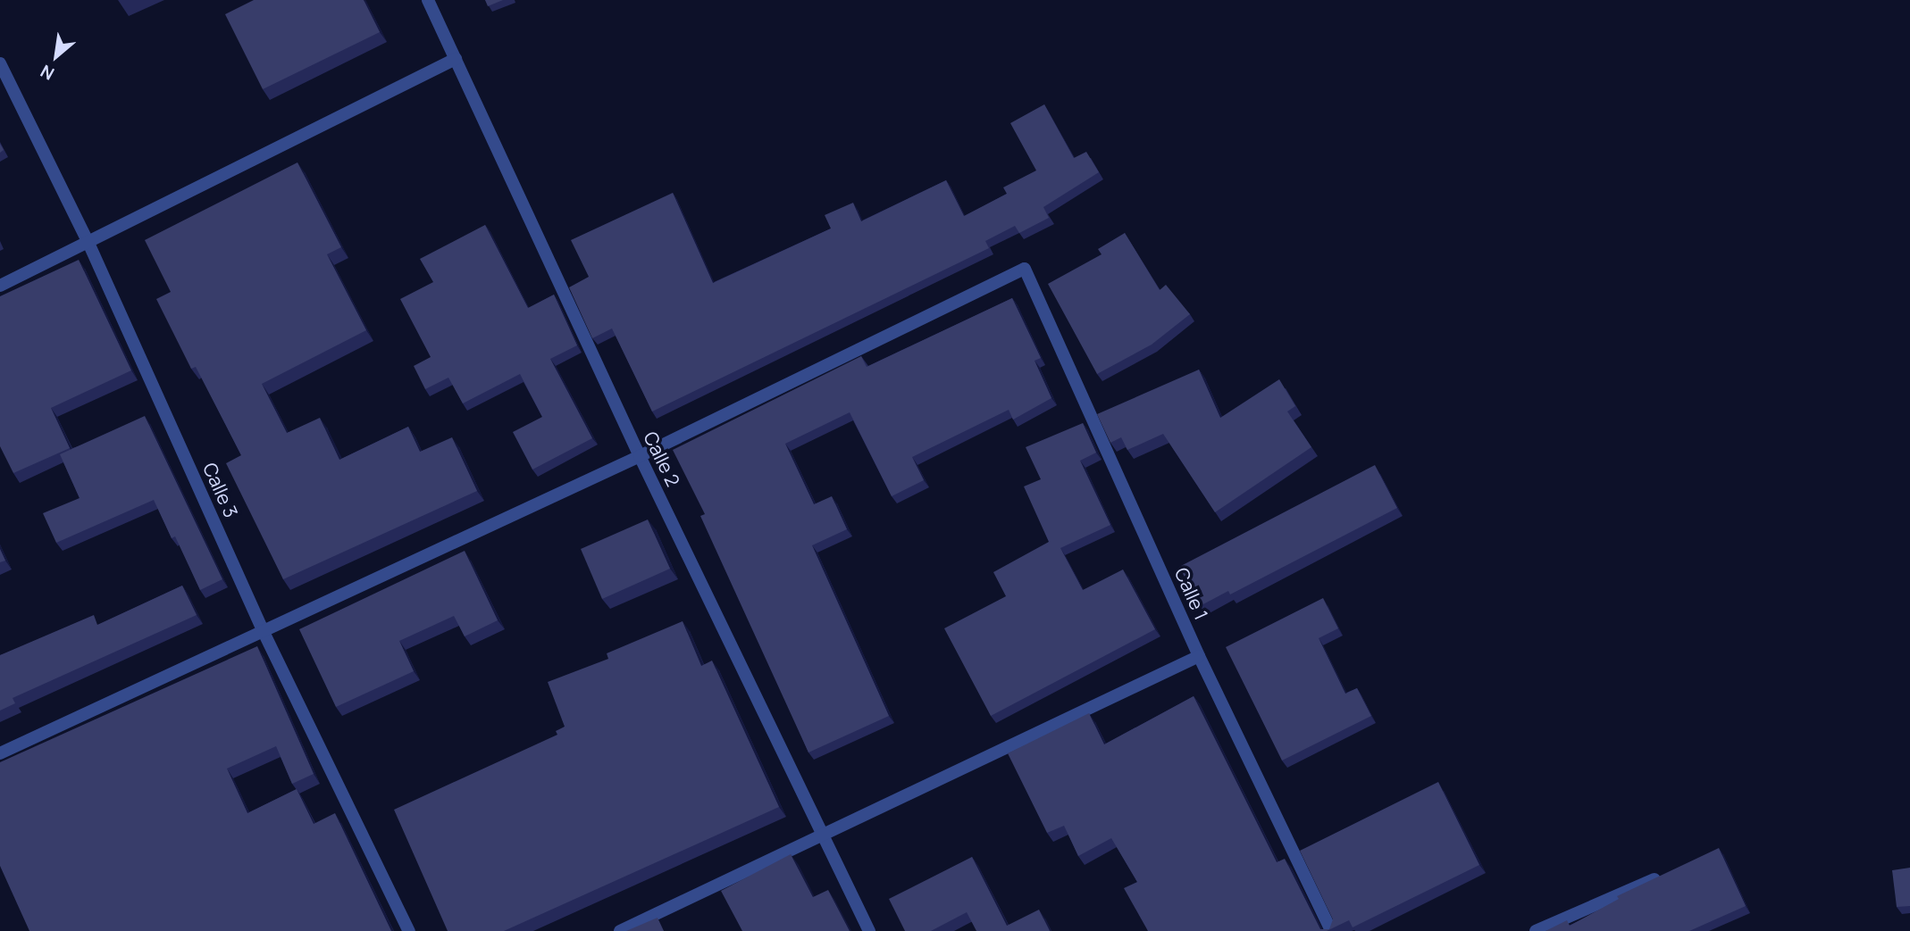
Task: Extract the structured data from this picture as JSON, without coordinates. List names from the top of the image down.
{
  "streets": {
    "street": ["Calle 2", "Calle 3", "Calle 1"]
  },
  "crossings": [
    ["Calle 2", "Calle 1"]
  ],
  "north": "bottom left"
}
